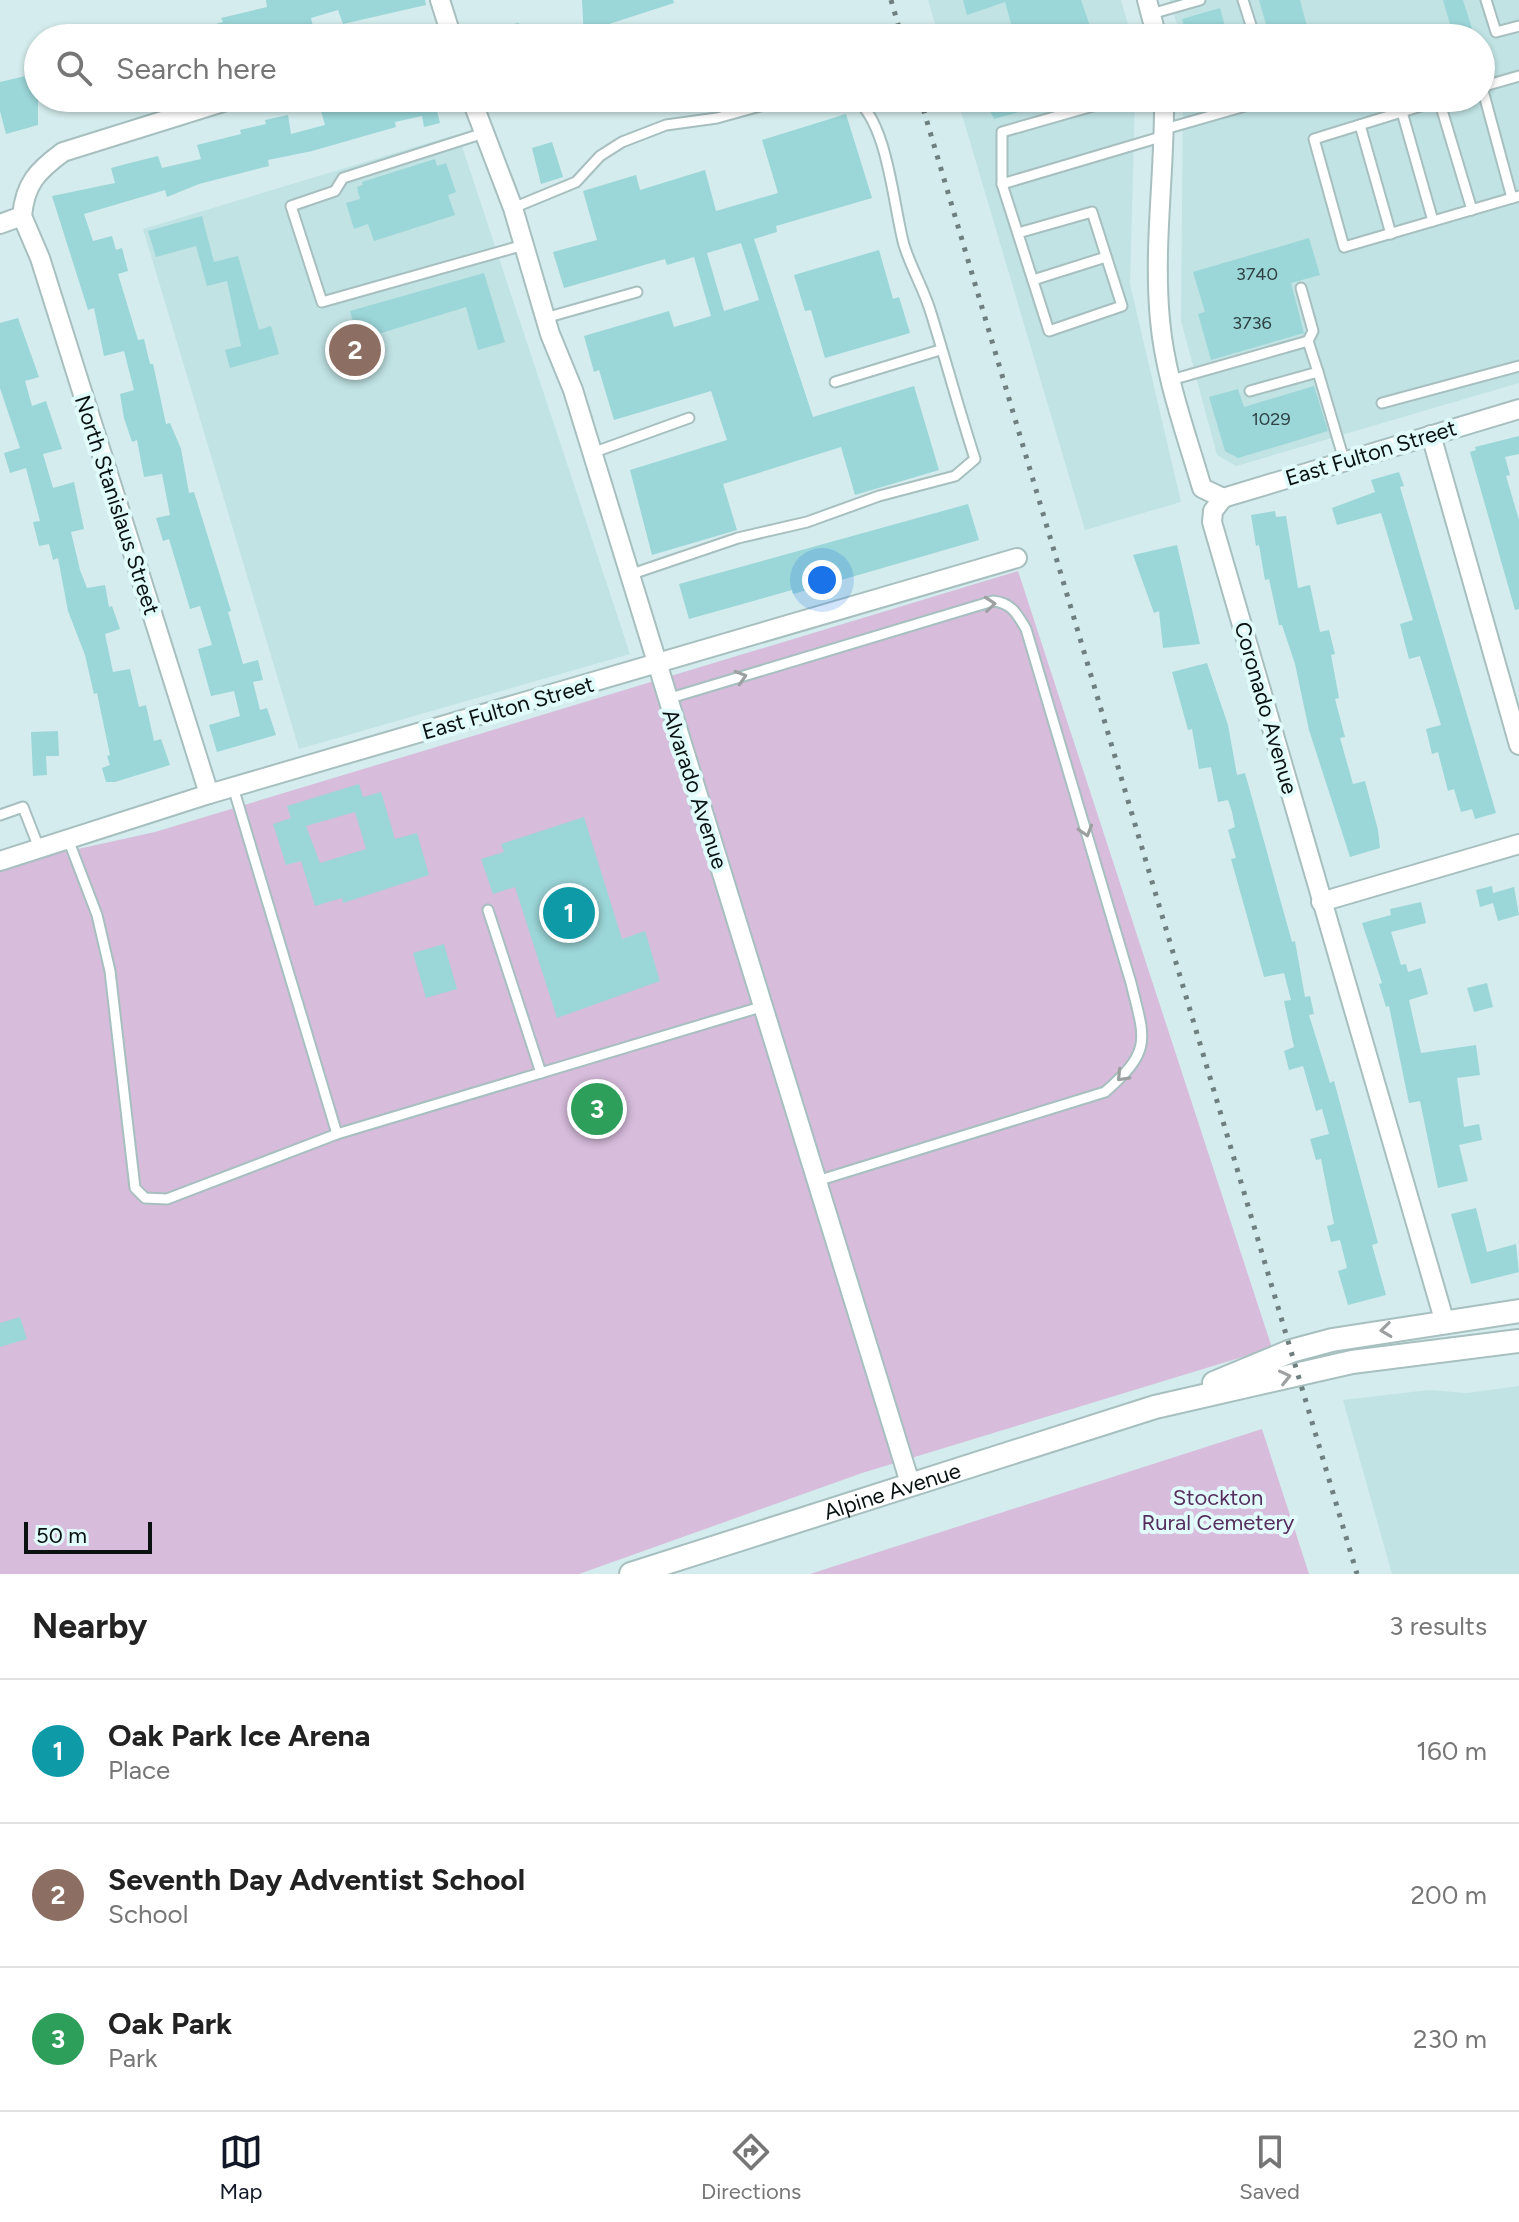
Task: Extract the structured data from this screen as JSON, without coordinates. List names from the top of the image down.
{
  "streets": {
    "street": [
      "East Fulton Street",
      "North Stanislaus Street",
      "Coronado Avenue",
      "Alvarado Avenue",
      "Alpine Avenue"
    ]
  },
  "crossings": [
    ["East Fulton Street", "North Stanislaus Street"],
    ["East Fulton Street", "Coronado Avenue"],
    ["East Fulton Street", "Alvarado Avenue"],
    ["Coronado Avenue", "Alpine Avenue"],
    ["Alvarado Avenue", "Alpine Avenue"]
  ],
  "parks": ["Stockton Rural Cemetery"],
  "house_numbers": ["3740", "3736", "1029"],
  "scale_bar": "50 m",
  "page": {
    "search": "Search here",
    "pins": ["2", "1", "3"],
    "scale": "50 m",
    "heading": ["Nearby", "3 results"],
    "list": [
      {
        "mark": "1",
        "name": "Oak Park Ice Arena",
        "note": "Place",
        "value": "160 m"
      },
      {
        "mark": "2",
        "name": "Seventh Day Adventist School",
        "note": "School",
        "value": "200 m"
      },
      {
        "mark": "3",
        "name": "Oak Park",
        "note": "Park",
        "value": "230 m"
      }
    ],
    "nav": ["Map", "Directions", "Saved"]
  }
}
